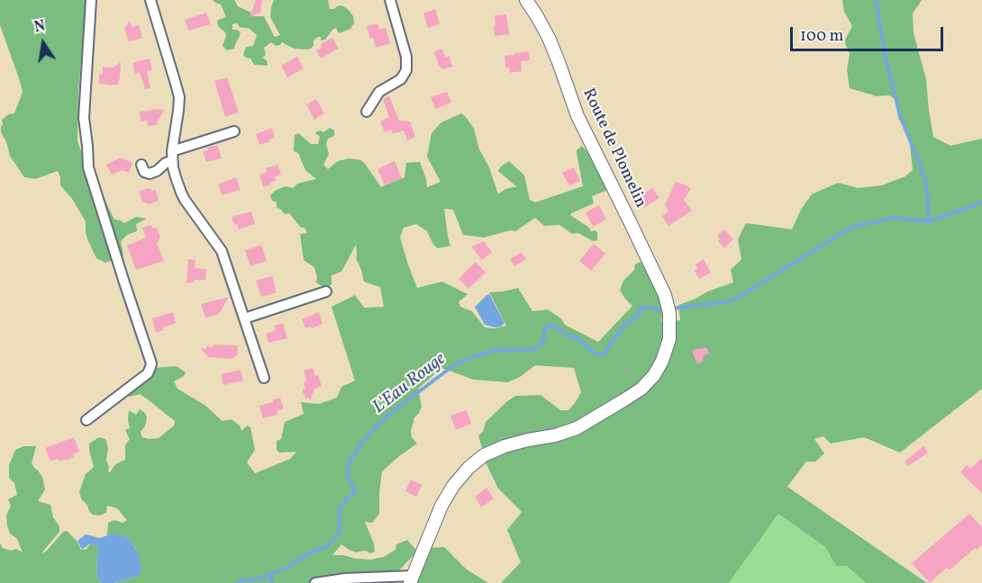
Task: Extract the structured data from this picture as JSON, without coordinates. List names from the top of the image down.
{
  "streets": {
    "street": ["Route de Plomelin"]
  },
  "water": ["L'Eau Rouge"],
  "scale_bar": "100 m",
  "north": "top"
}
